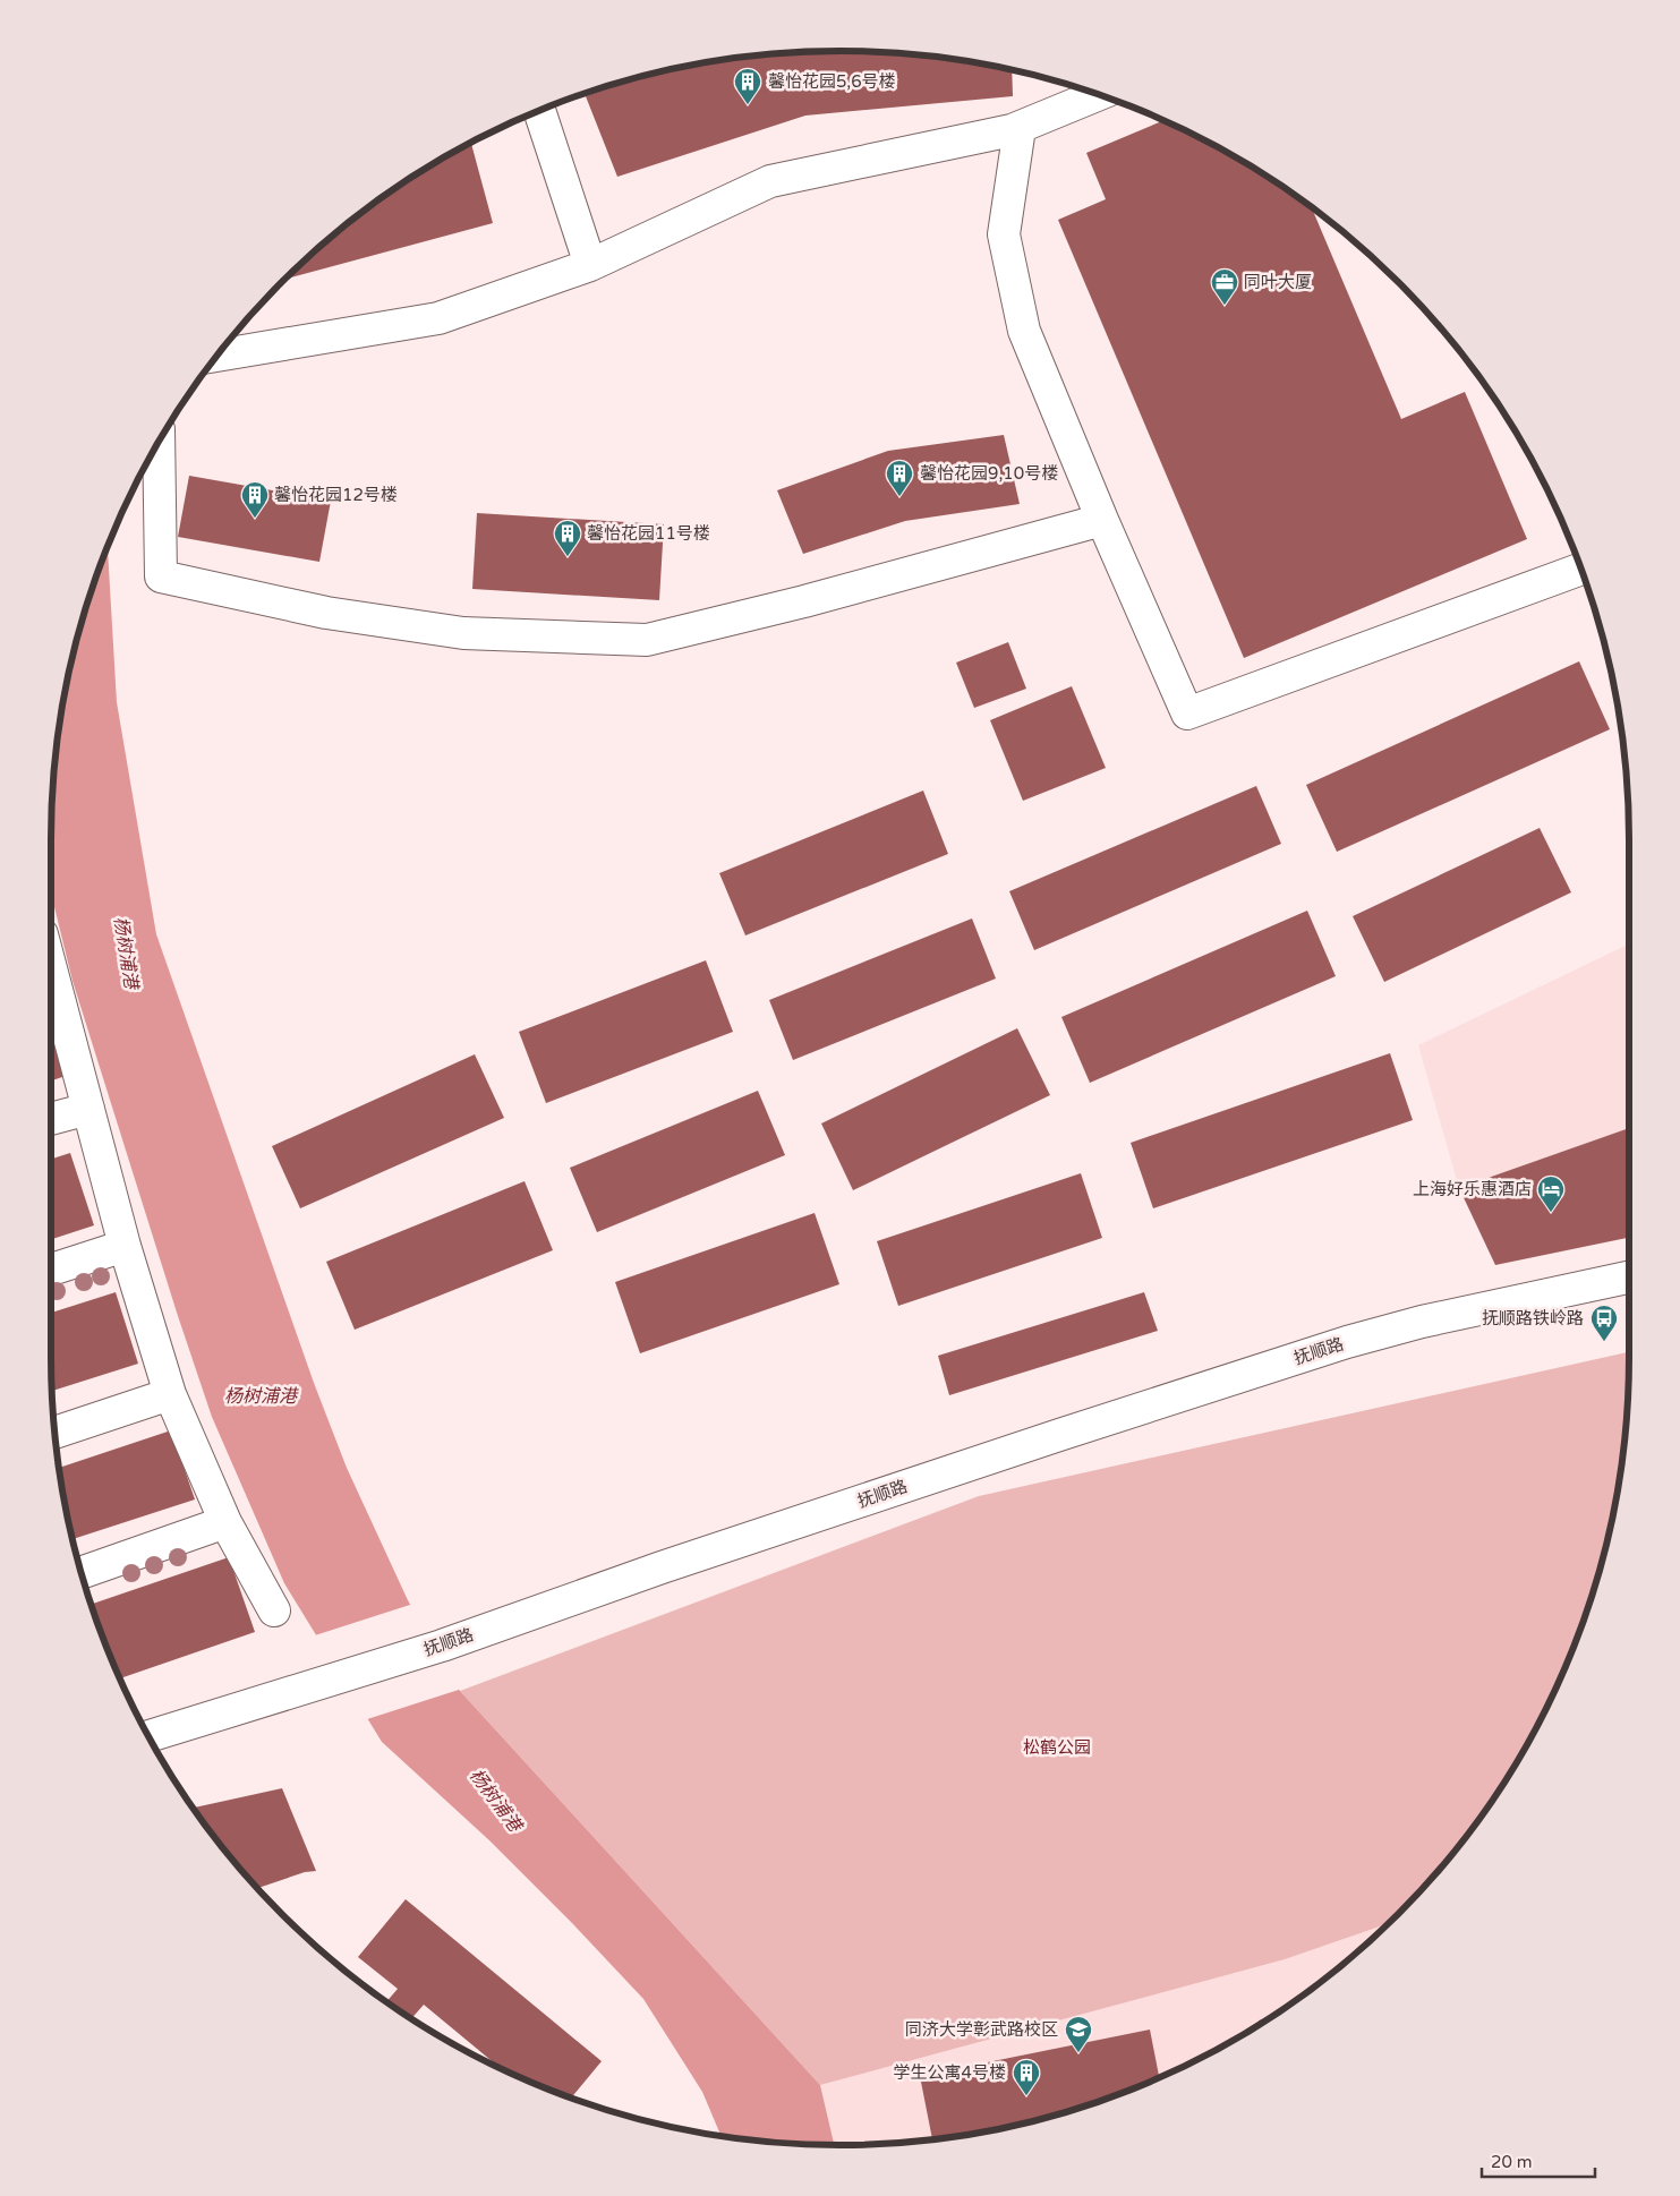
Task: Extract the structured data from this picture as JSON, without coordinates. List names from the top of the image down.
{
  "streets": {
    "street": ["抚顺路"]
  },
  "water": ["杨树浦港"],
  "parks": ["松鹤公园"],
  "places": {
    "building": [
      "馨怡花园5,6号楼",
      "馨怡花园9,10号楼",
      "馨怡花园12号楼",
      "馨怡花园11号楼",
      "学生公寓4号楼"
    ],
    "office": ["同叶大厦"],
    "hotel": ["上海好乐惠酒店"],
    "bus stop": ["抚顺路铁岭路"],
    "school or university": ["同济大学彰武路校区"]
  },
  "scale_bar": "20 m"
}
